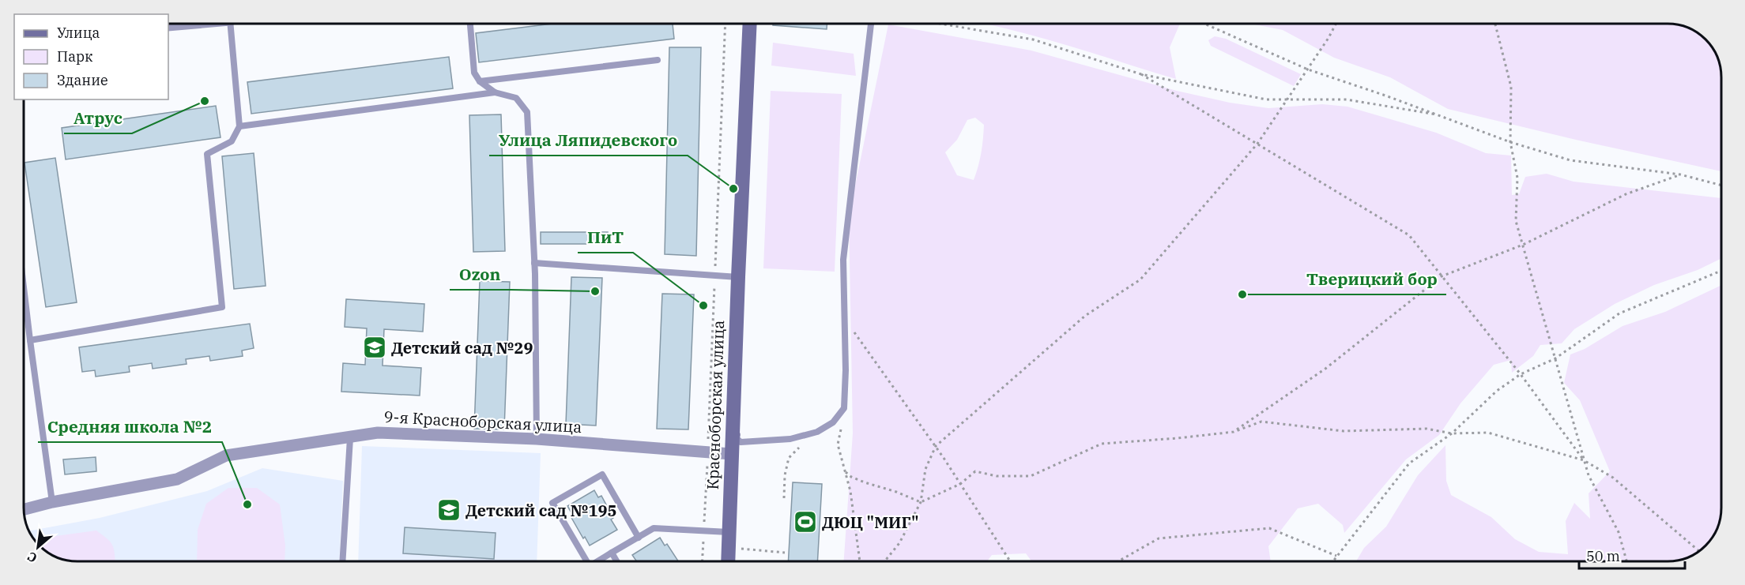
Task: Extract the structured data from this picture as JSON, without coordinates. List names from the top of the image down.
{
  "streets": {
    "street": ["Красноборская улица", "9-я Красноборская улица"]
  },
  "crossings": [
    ["Красноборская улица", "9-я Красноборская улица"]
  ],
  "places": {
    "other": [
      "Атрус",
      "Улица Ляпидевского",
      "Ozon",
      "Тверицкий бор",
      "ПиТ",
      "Средняя школа №2"
    ],
    "school or university": ["Детский сад №29", "Детский сад №195"],
    "sports": ["ДЮЦ \"МИГ\""]
  },
  "legend": ["Улица", "Парк", "Здание"],
  "scale_bar": "50 m",
  "north": "bottom left"
}
